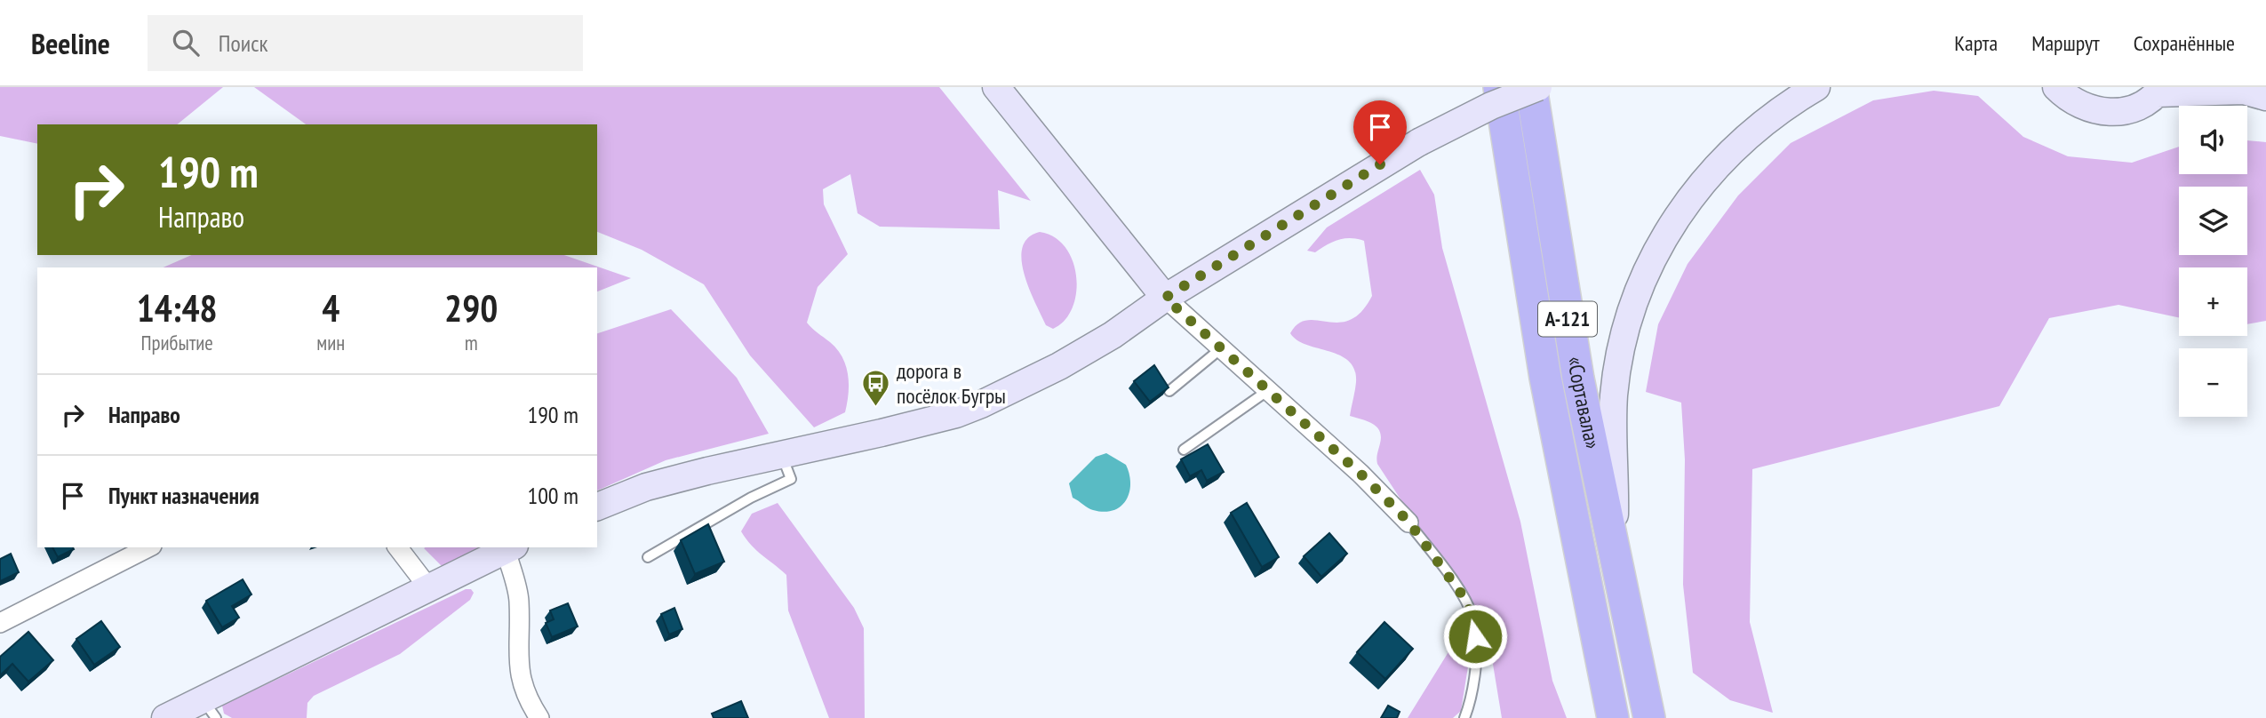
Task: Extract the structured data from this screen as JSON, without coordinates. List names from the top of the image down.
{
  "streets": {
    "highway": ["А-121", "«Сортавала»"]
  },
  "places": {
    "bus stop": ["дорога в посёлок Бугры"]
  },
  "page": {
    "header": "Beeline",
    "search": "Поиск",
    "nav": ["Карта", "Маршрут", "Сохранённые"],
    "map_buttons": ["+", "−"],
    "turn": ["190 m", "Направо"],
    "eta": [
      "14:48",
      "Прибытие",
      "4",
      "мин",
      "290",
      "m"
    ],
    "list": [
      {
        "name": "Направо",
        "value": "190 m"
      },
      {
        "name": "Пункт назначения",
        "value": "100 m"
      }
    ]
  }
}
